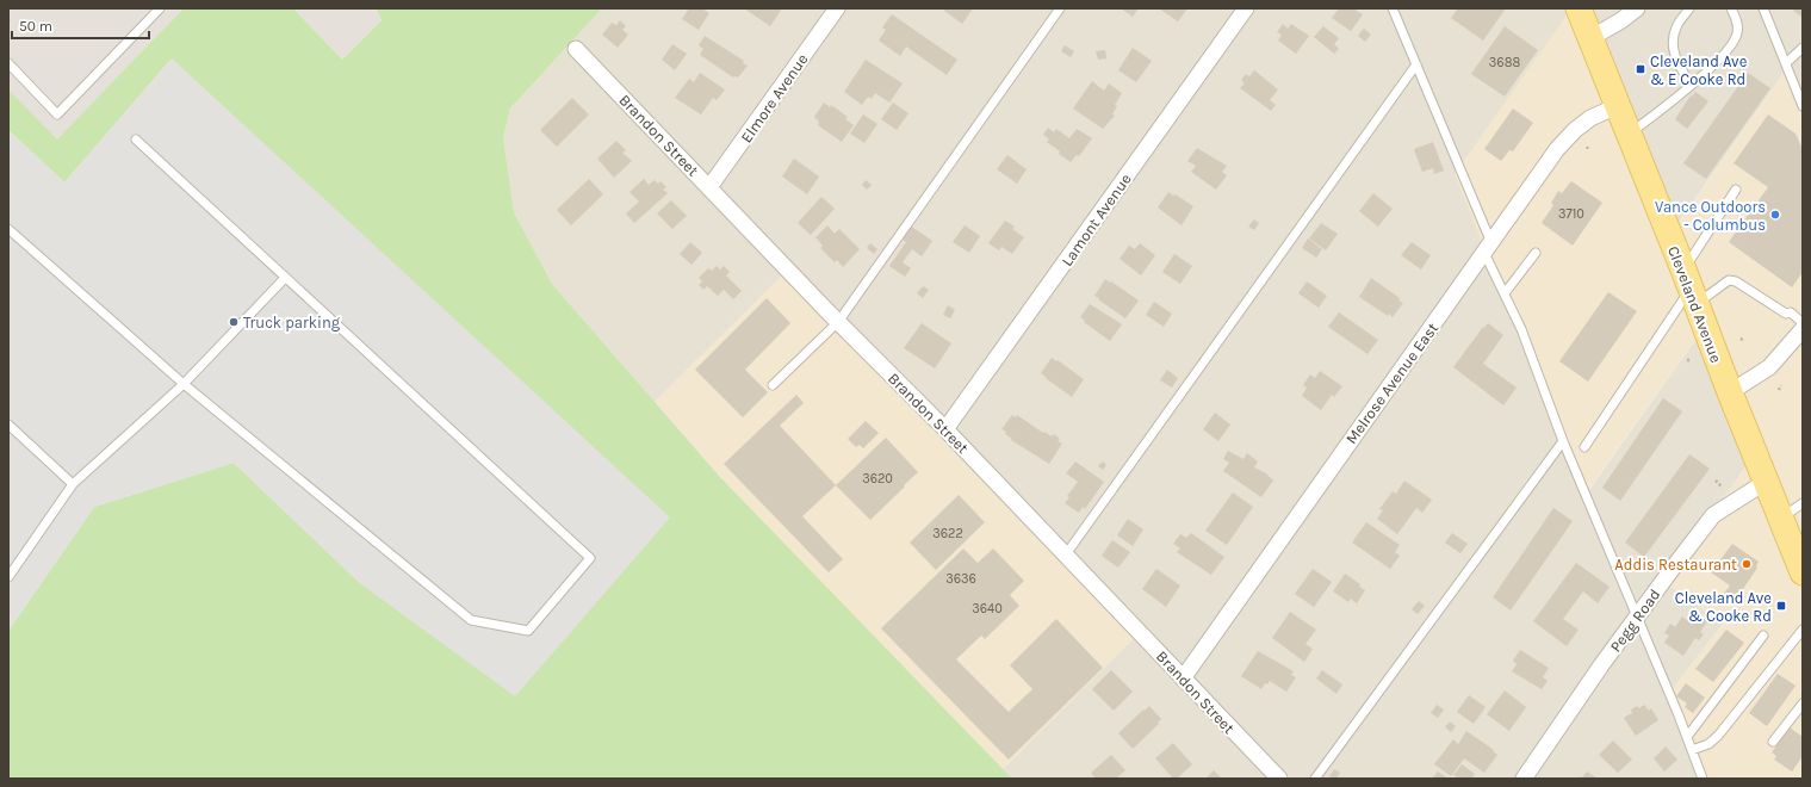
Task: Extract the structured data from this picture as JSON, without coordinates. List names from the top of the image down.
{
  "streets": {
    "main road": ["Cleveland Avenue"],
    "street": [
      "Elmore Avenue",
      "Brandon Street",
      "Lamont Avenue",
      "Melrose Avenue East",
      "Pegg Road"
    ]
  },
  "crossings": [
    ["Elmore Avenue", "Brandon Street"],
    ["Brandon Street", "Lamont Avenue"],
    ["Brandon Street", "Melrose Avenue East"],
    ["Cleveland Avenue", "Melrose Avenue East"],
    ["Cleveland Avenue", "Pegg Road"]
  ],
  "places": {
    "transit": ["Cleveland Ave & E Cooke Rd", "Cleveland Ave & Cooke Rd"],
    "other": ["Vance Outdoors - Columbus", "Truck parking", "Addis Restaurant"]
  },
  "house_numbers": [
    "3688",
    "3710",
    "3620",
    "3622",
    "3636",
    "3640"
  ],
  "scale_bar": "50 m"
}
